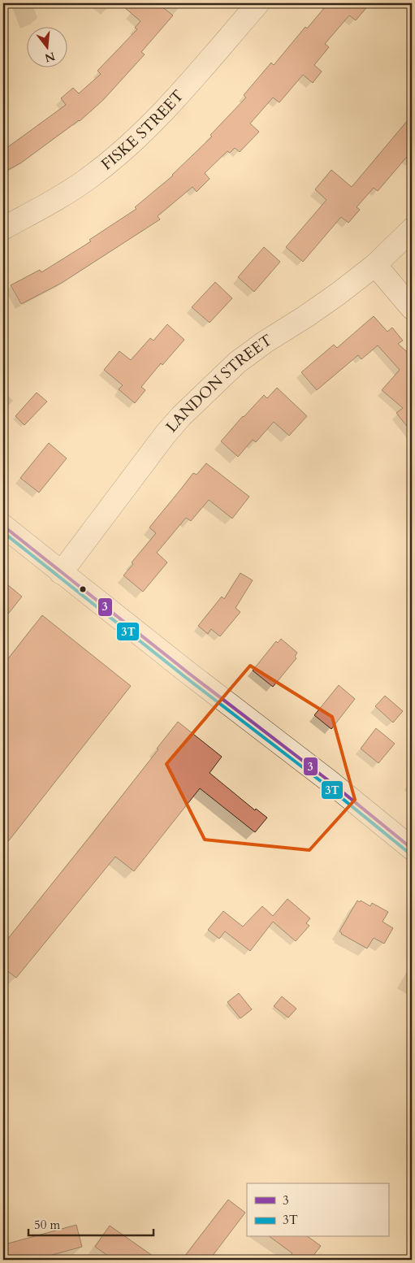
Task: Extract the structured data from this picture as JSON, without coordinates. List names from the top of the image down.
{
  "streets": {
    "street": ["FISKE STREET", "LANDON STREET"]
  },
  "lines": ["transit line 3", "transit line 3T"],
  "legend": ["3", "3T"],
  "scale_bar": "50 m",
  "north": "bottom"
}
